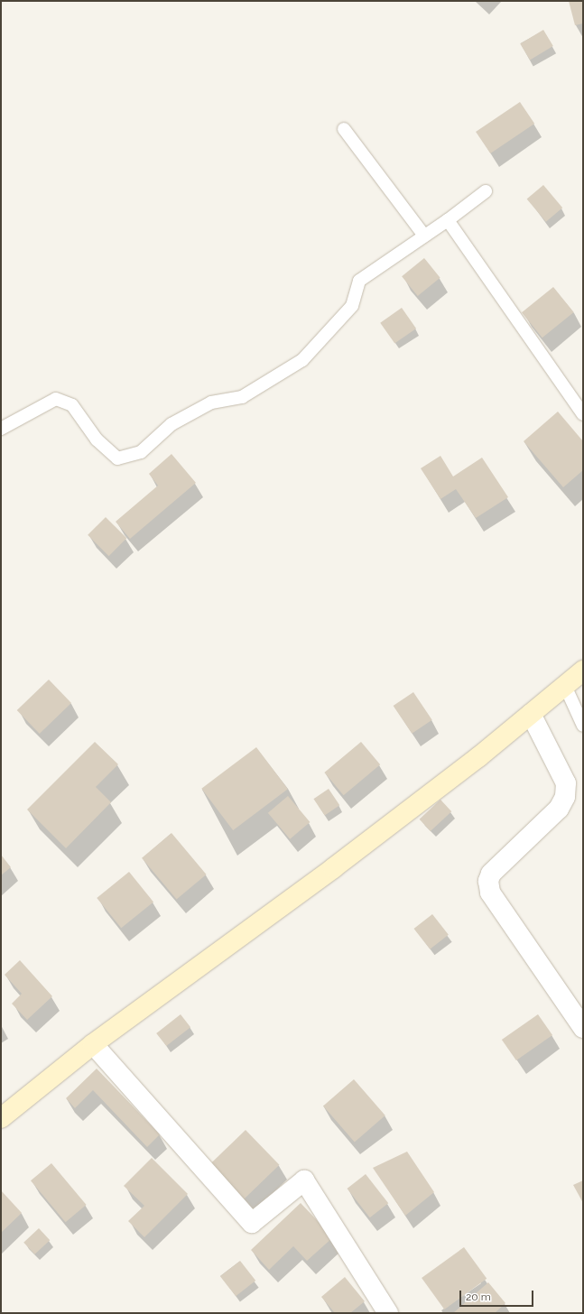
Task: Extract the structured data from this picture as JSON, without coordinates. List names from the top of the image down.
{
  "scale_bar": "20 m"
}
